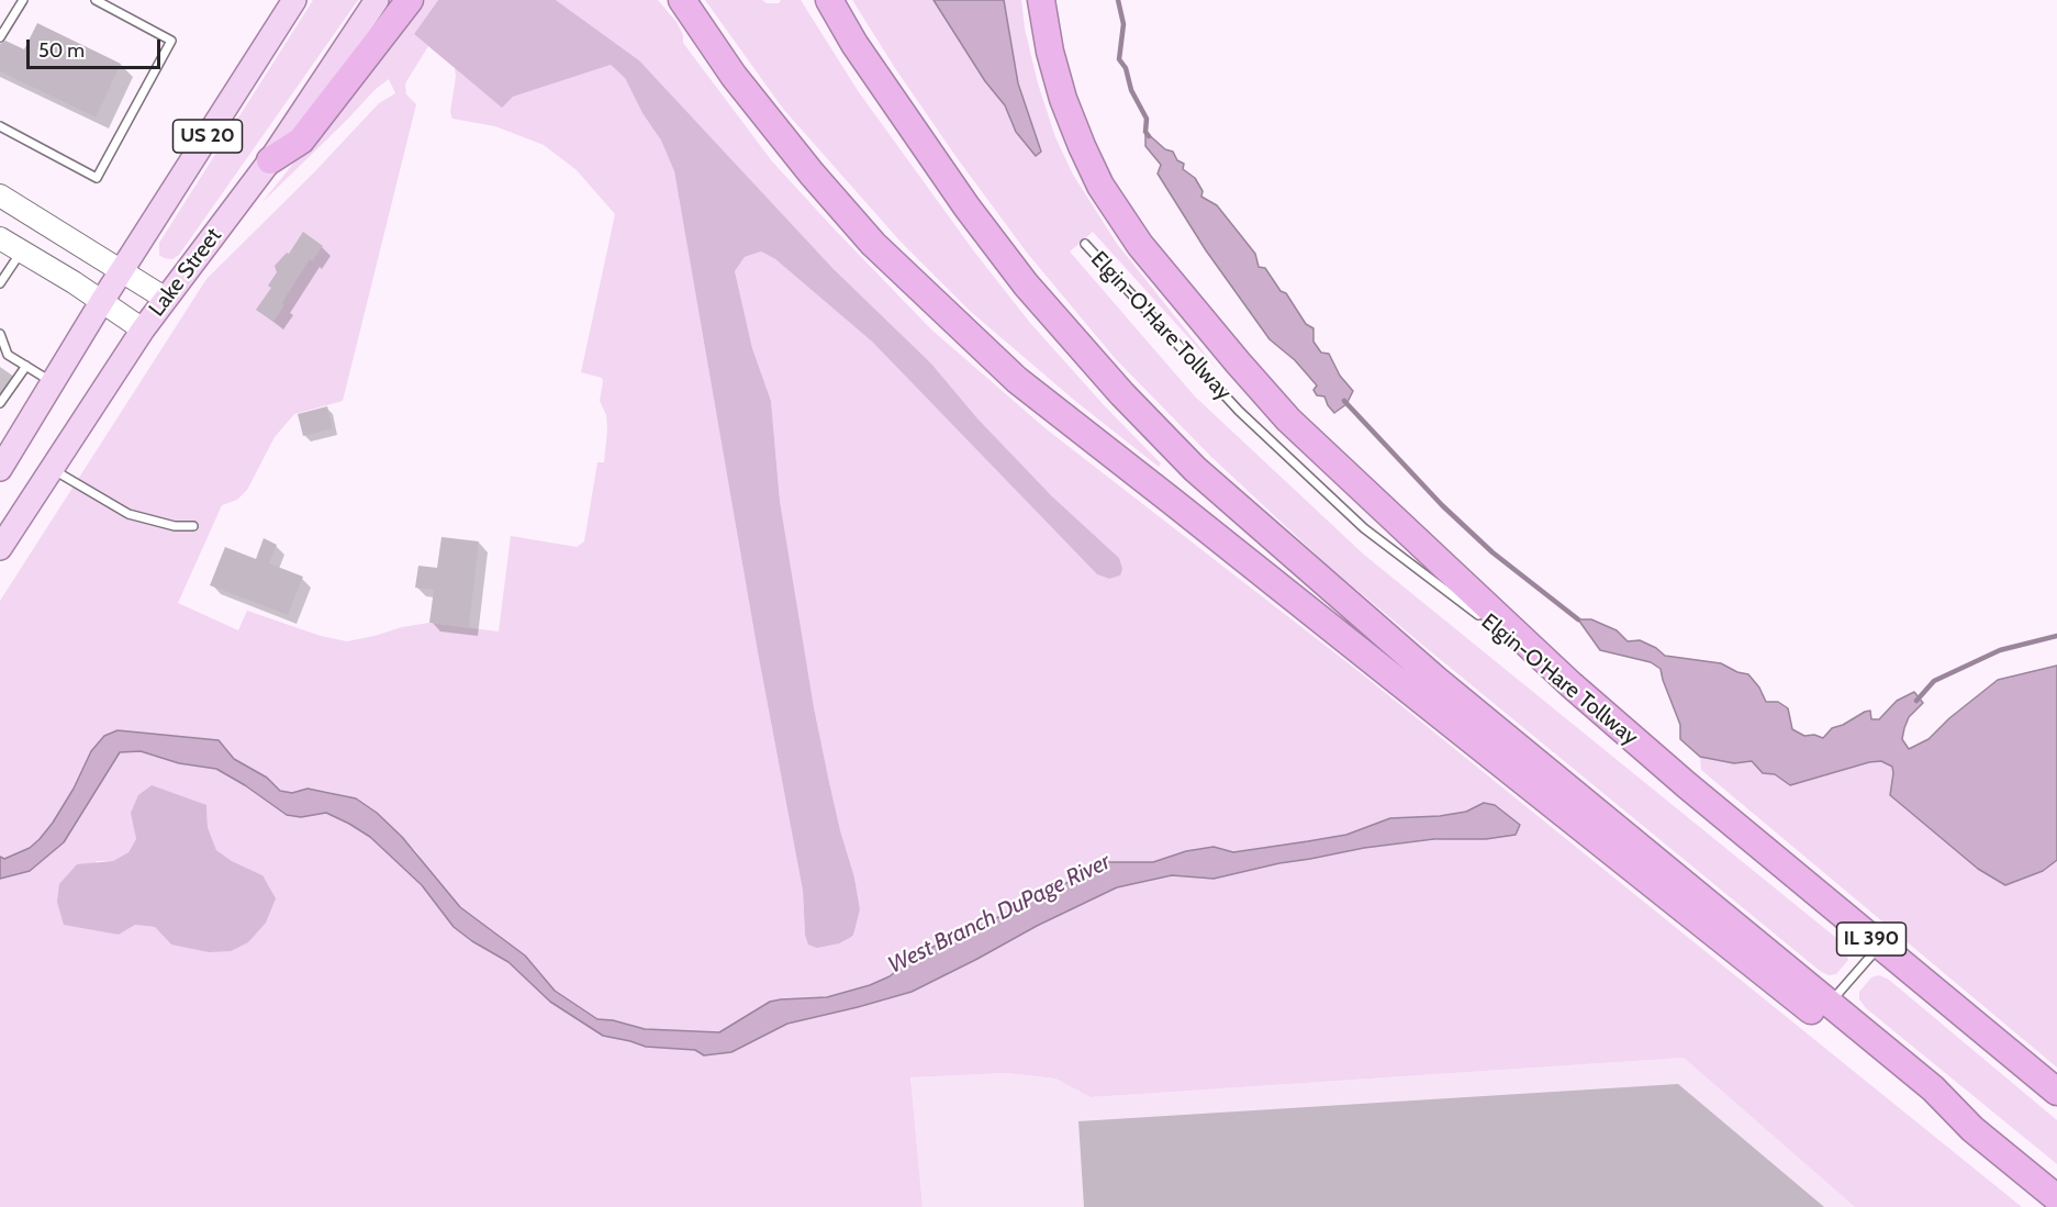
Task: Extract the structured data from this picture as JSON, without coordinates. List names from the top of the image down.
{
  "streets": {
    "highway": ["Elgin-O'Hare Tollway", "IL 390"],
    "main road": ["US 20", "Lake Street"]
  },
  "water": ["West Branch DuPage River"],
  "scale_bar": "50 m"
}
